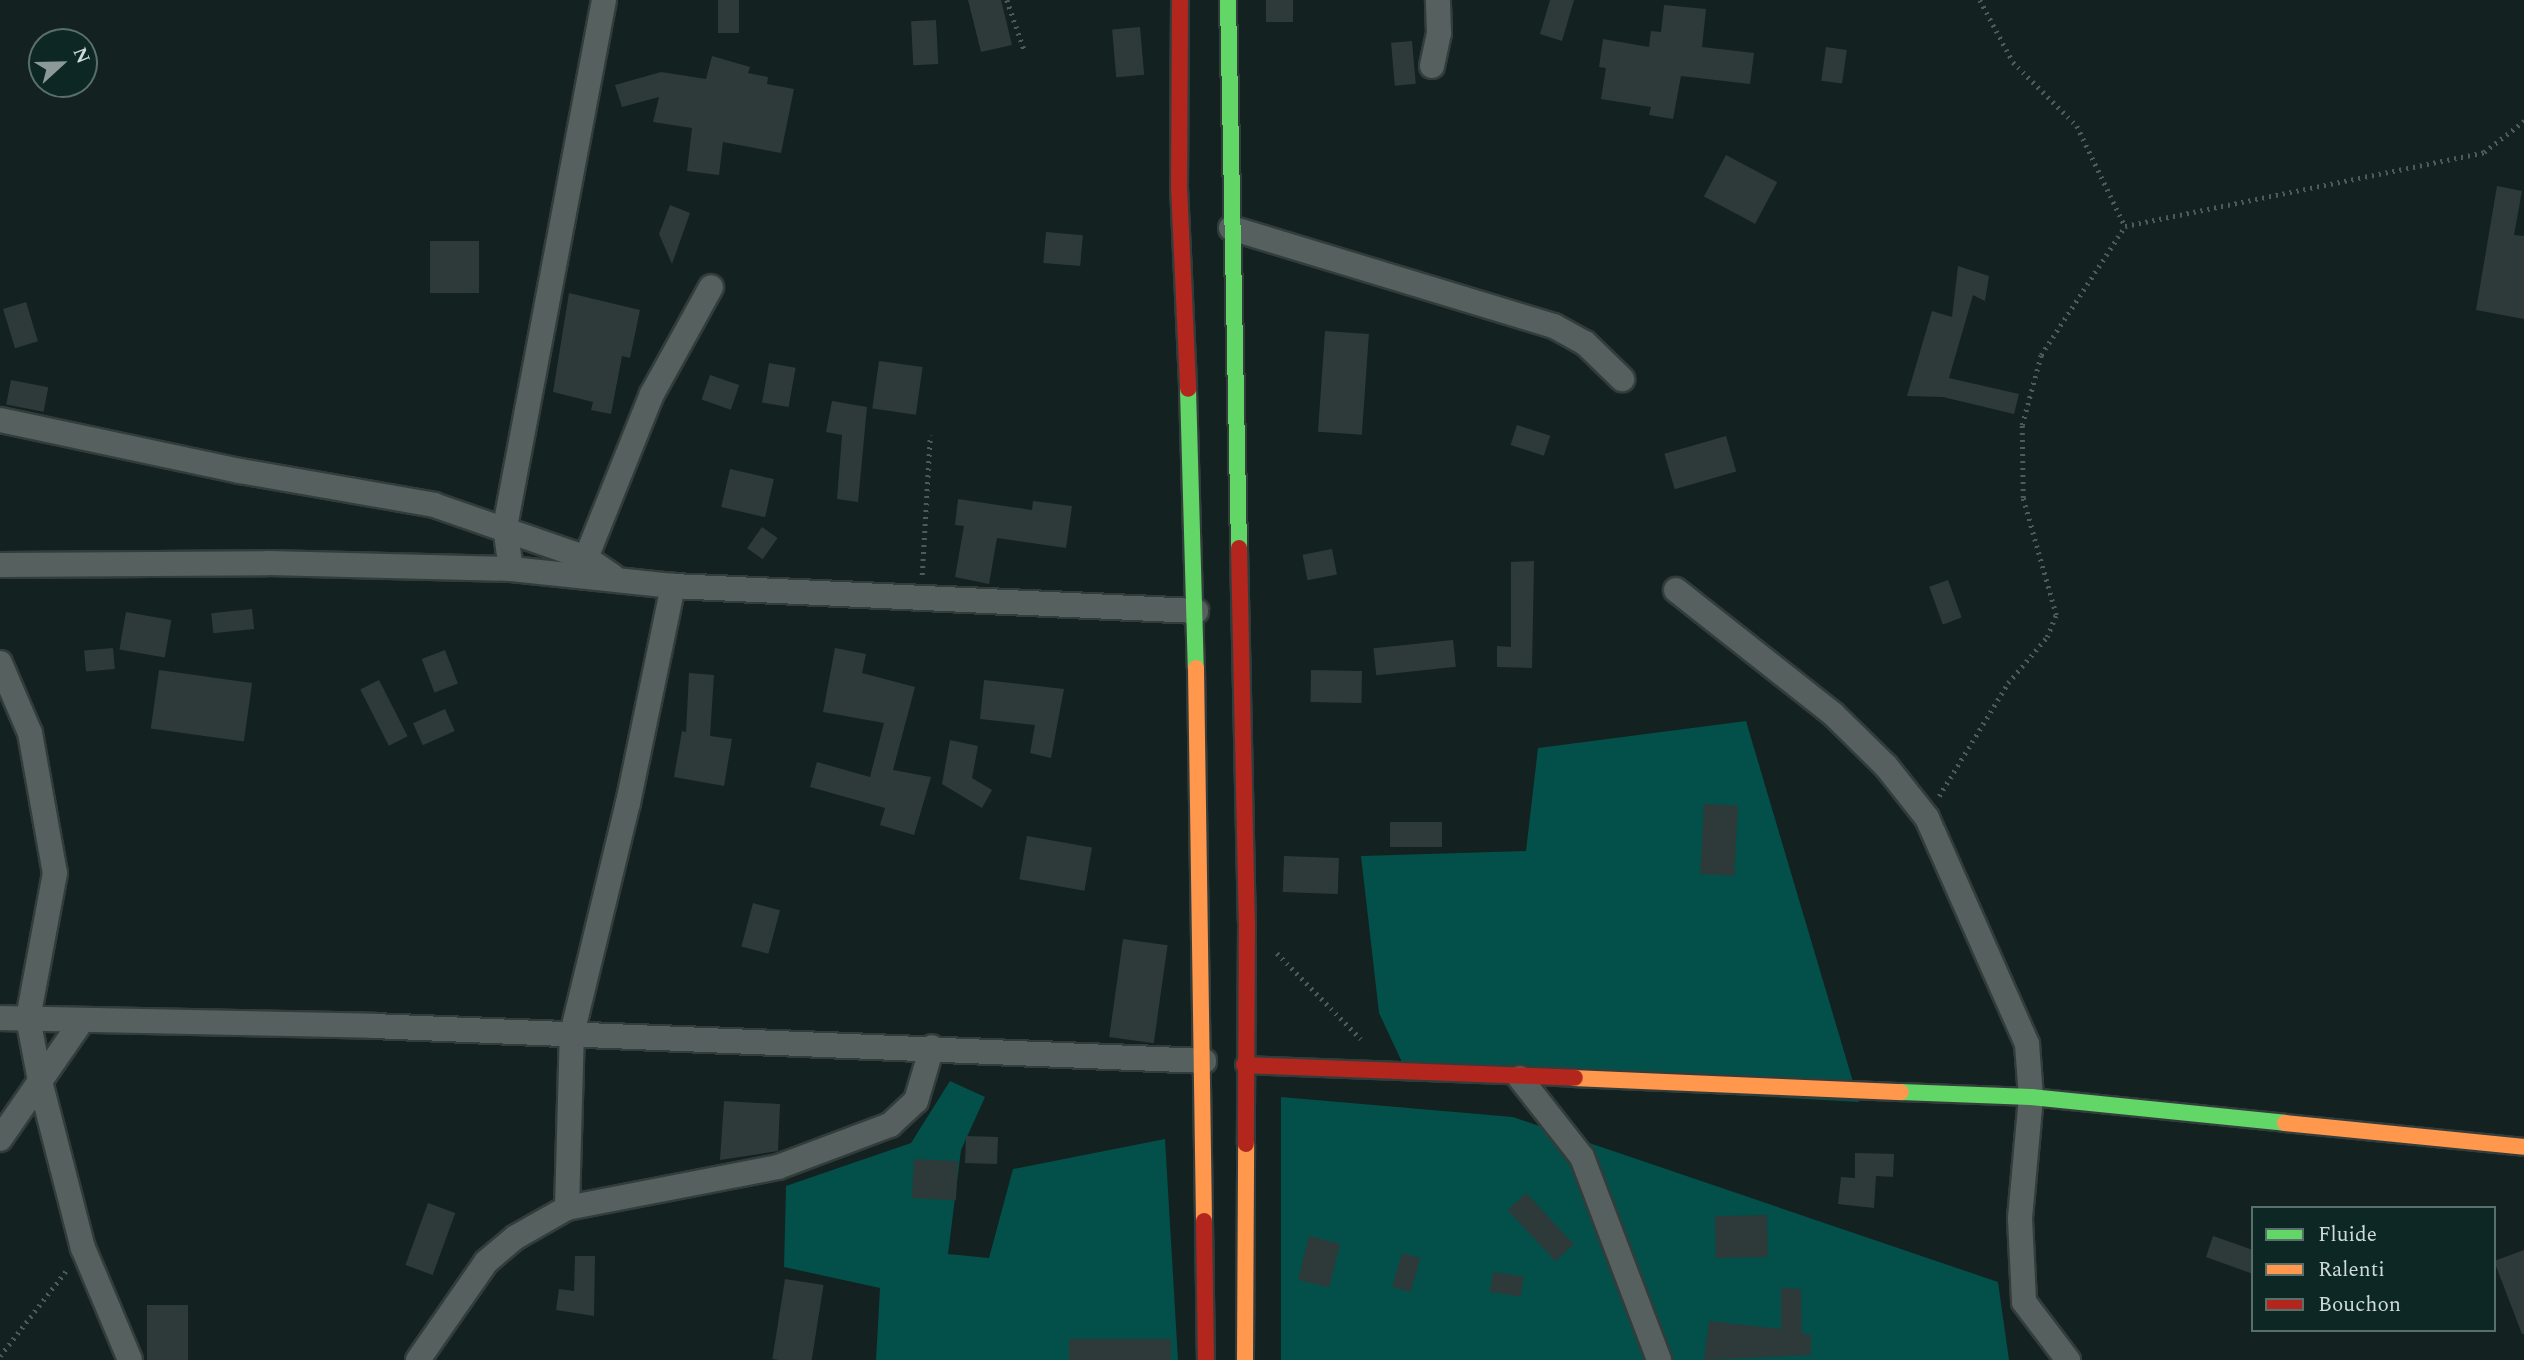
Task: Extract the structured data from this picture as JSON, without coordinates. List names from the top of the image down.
{
  "legend": ["Fluide", "Ralenti", "Bouchon"],
  "north": "right"
}
